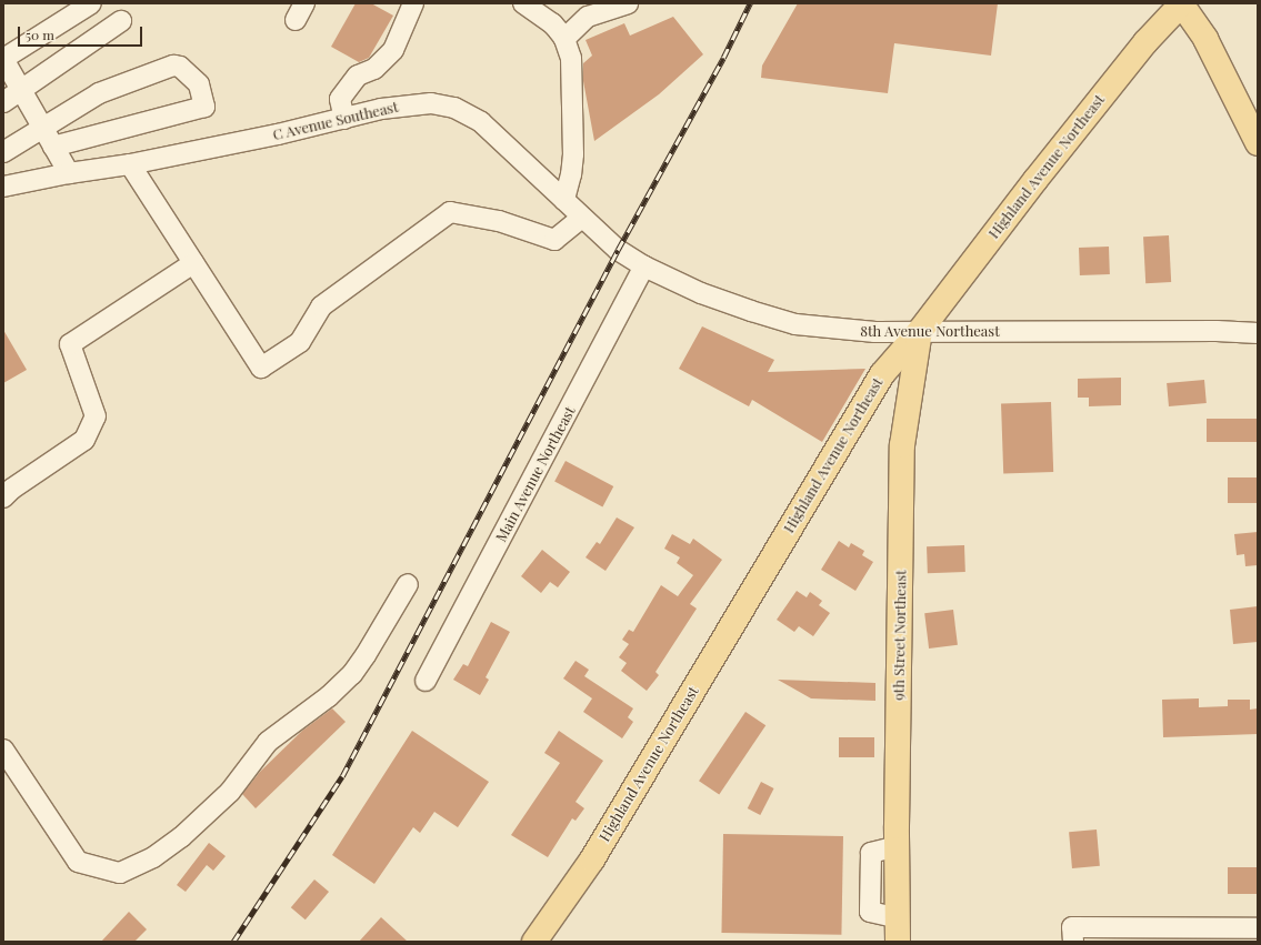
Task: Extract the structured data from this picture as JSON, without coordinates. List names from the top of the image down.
{
  "streets": {
    "main road": ["Highland Avenue Northeast", "9th Street Northeast"],
    "street": ["C Avenue Southeast", "8th Avenue Northeast", "Main Avenue Northeast"]
  },
  "crossings": [
    ["C Avenue Southeast", "8th Avenue Northeast"],
    ["Highland Avenue Northeast", "8th Avenue Northeast"],
    ["Highland Avenue Northeast", "9th Street Northeast"],
    ["8th Avenue Northeast", "Main Avenue Northeast"],
    ["8th Avenue Northeast", "9th Street Northeast"]
  ],
  "scale_bar": "50 m"
}
